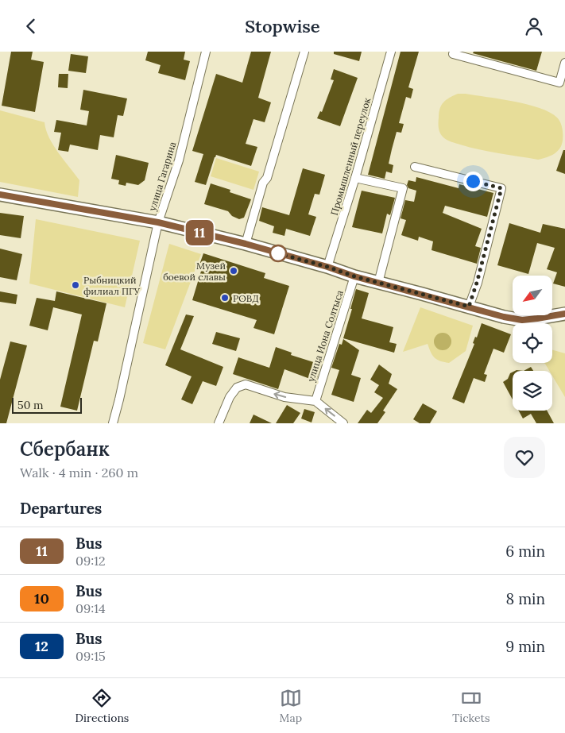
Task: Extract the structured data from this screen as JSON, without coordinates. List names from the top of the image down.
{
  "streets": {
    "street": ["Промышленный переулок", "улица Гагарина", "улица Иона Солтыса"]
  },
  "places": ["Музей боевой славы", "Рыбницкий филиал ПГУ", "РОВД"],
  "lines": ["bus line 11"],
  "scale_bar": "50 m",
  "north": "bottom left",
  "page": {
    "header": "Stopwise",
    "on_map": "11",
    "scale": "50 m",
    "heading": [
      ["Сбербанк", "Walk · 4 min · 260 m"],
      "Departures"
    ],
    "list": [
      {
        "mark": "11",
        "name": "Bus",
        "note": "09:12",
        "value": "6 min"
      },
      {
        "mark": "10",
        "name": "Bus",
        "note": "09:14",
        "value": "8 min"
      },
      {
        "mark": "12",
        "name": "Bus",
        "note": "09:15",
        "value": "9 min"
      }
    ],
    "tabs": ["Directions", "Map", "Tickets"]
  }
}
